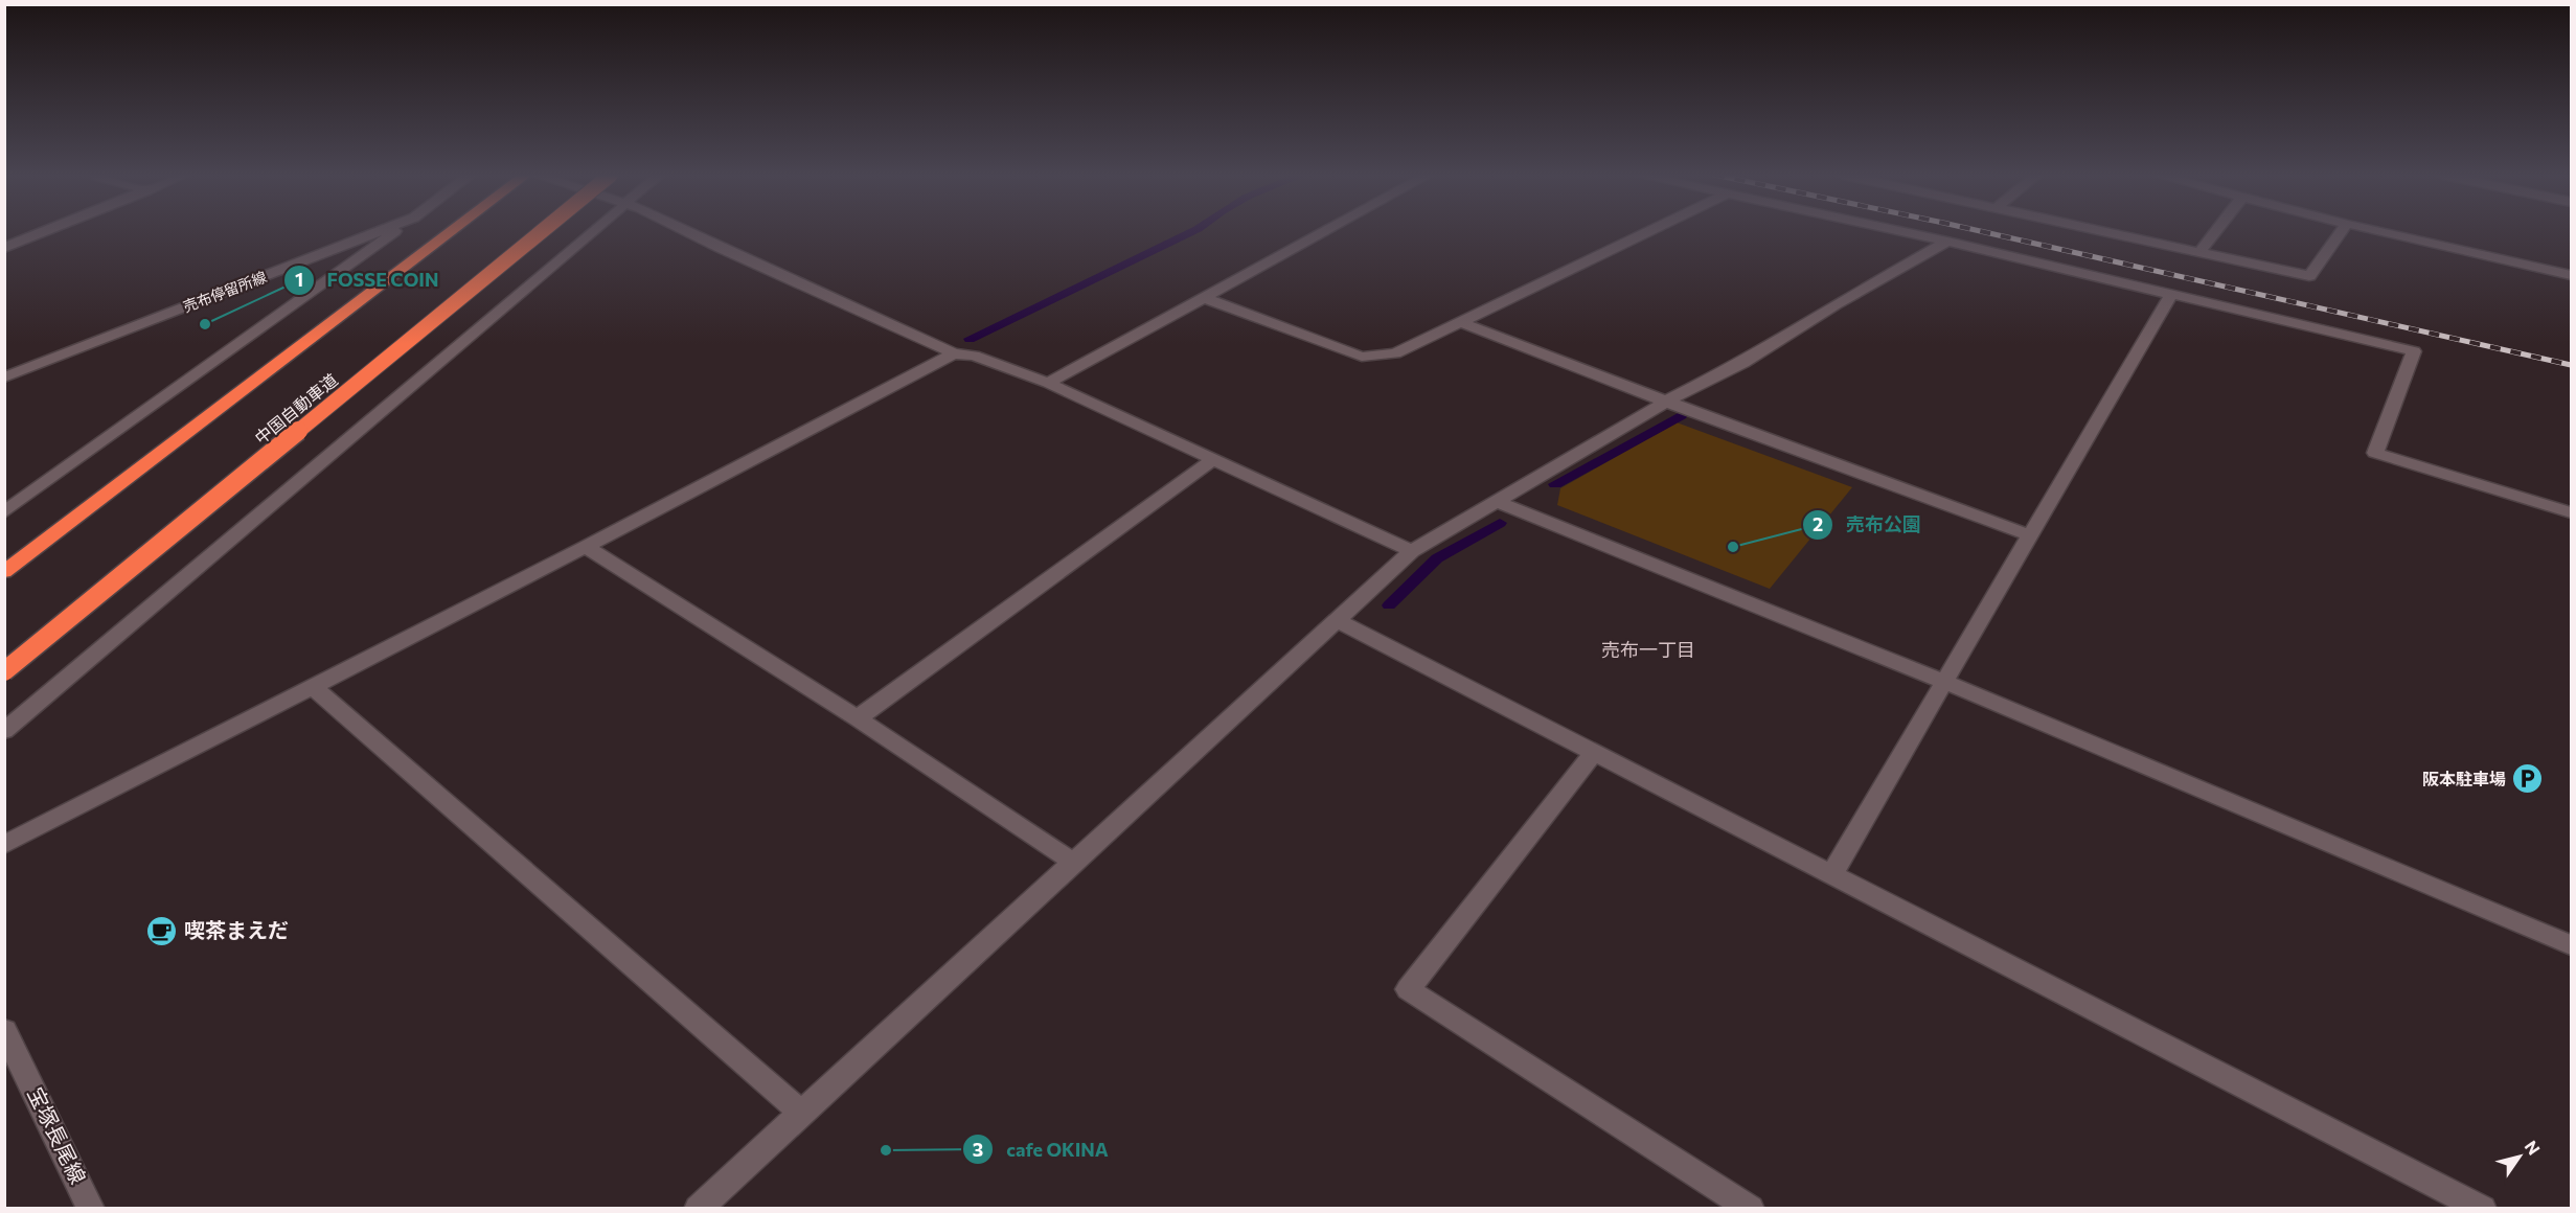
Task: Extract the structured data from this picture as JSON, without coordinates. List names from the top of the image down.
{
  "streets": {
    "highway": ["中国自動車道"],
    "street": ["売布停留所線", "宝塚長尾線"]
  },
  "districts": ["売布一丁目"],
  "places": {
    "other": ["FOSSE COIN", "売布公園", "cafe OKINA"],
    "parking": ["阪本駐車場"],
    "cafe": ["喫茶まえだ"]
  },
  "north": "top right"
}
